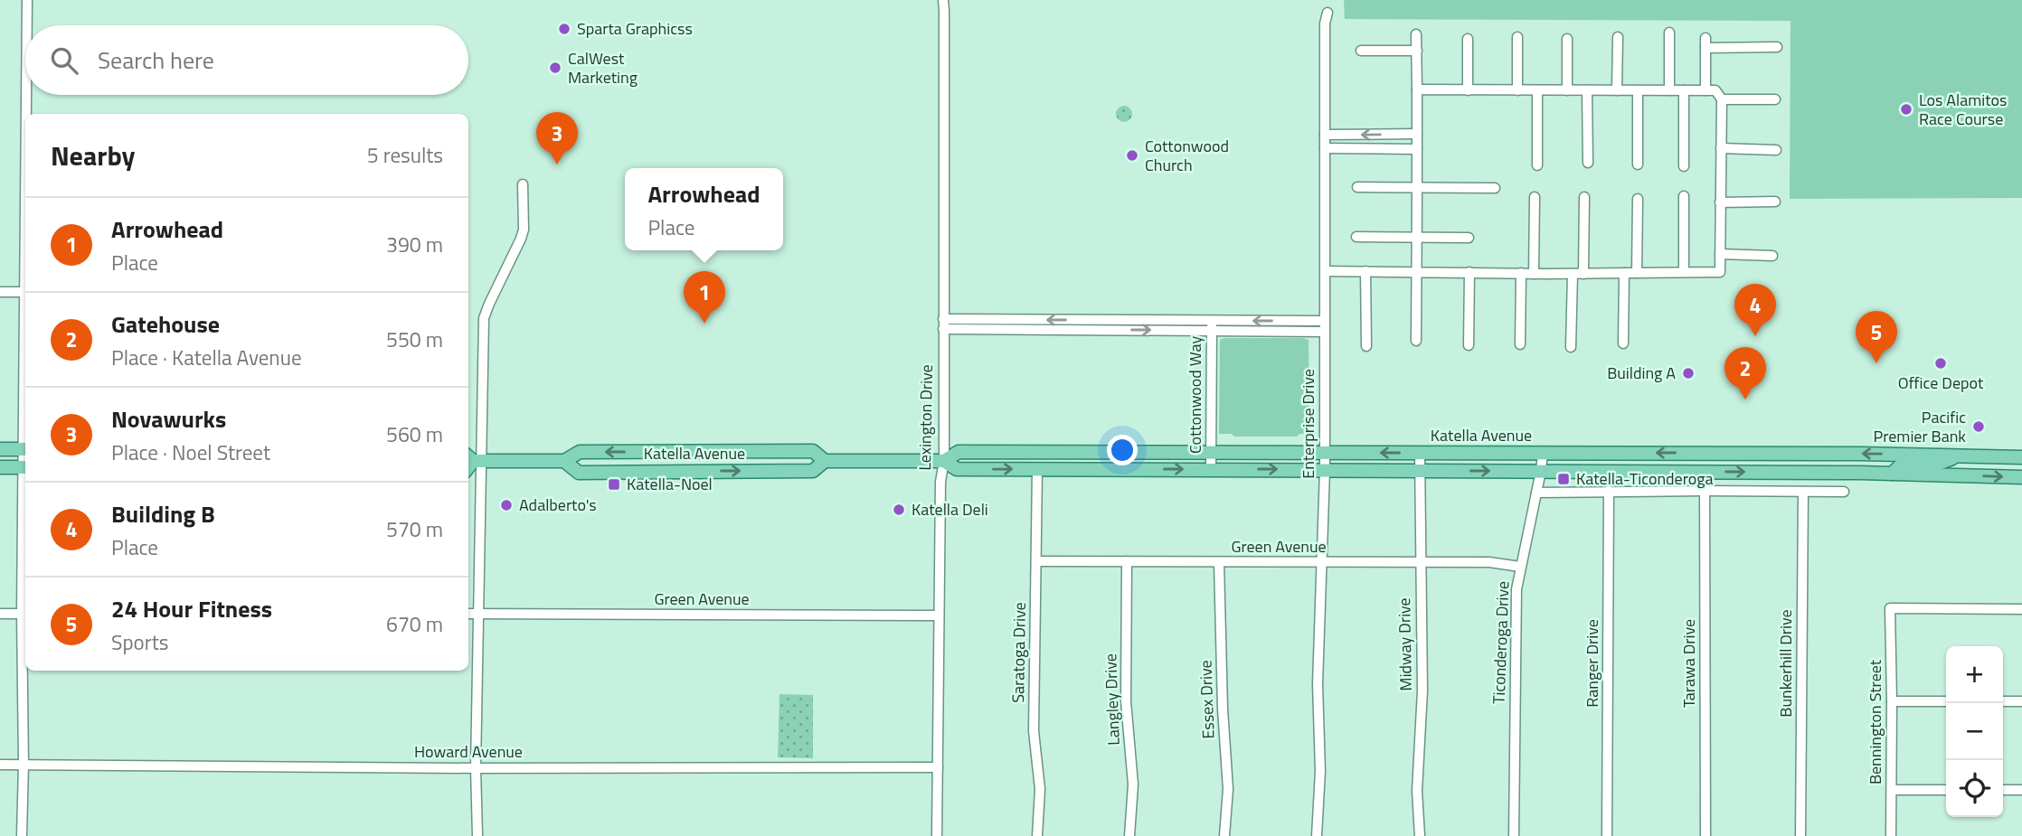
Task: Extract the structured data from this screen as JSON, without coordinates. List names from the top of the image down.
{
  "streets": {
    "main road": ["Katella Avenue"],
    "street": [
      "Cottonwood Way",
      "Lexington Drive",
      "Enterprise Drive",
      "Green Avenue",
      "Ticonderoga Drive",
      "Midway Drive",
      "Saratoga Drive",
      "Ranger Drive",
      "Tarawa Drive",
      "Bunkerhill Drive",
      "Langley Drive",
      "Essex Drive",
      "Bennington Street",
      "Howard Avenue"
    ]
  },
  "crossings": [
    ["Cottonwood Way", "Katella Avenue"],
    ["Lexington Drive", "Katella Avenue"],
    ["Lexington Drive", "Green Avenue"],
    ["Lexington Drive", "Howard Avenue"],
    ["Enterprise Drive", "Katella Avenue"],
    ["Enterprise Drive", "Green Avenue"],
    ["Katella Avenue", "Ticonderoga Drive"],
    ["Katella Avenue", "Midway Drive"],
    ["Katella Avenue", "Saratoga Drive"],
    ["Green Avenue", "Ticonderoga Drive"],
    ["Green Avenue", "Midway Drive"],
    ["Green Avenue", "Saratoga Drive"],
    ["Green Avenue", "Langley Drive"],
    ["Green Avenue", "Essex Drive"]
  ],
  "places": {
    "other": [
      "Sparta Graphicss",
      "CalWest Marketing",
      "Los Alamitos Race Course",
      "Cottonwood Church",
      "Office Depot",
      "Building A",
      "Pacific Premier Bank",
      "Adalberto's",
      "Katella Deli"
    ],
    "transit": ["Katella-Ticonderoga", "Katella-Noel"]
  },
  "page": {
    "search": "Search here",
    "pins": [
      "3",
      "1",
      "4",
      "5",
      "2"
    ],
    "heading": ["Nearby", "5 results"],
    "popup": ["Arrowhead", "Place"],
    "list": [
      {
        "mark": "1",
        "name": "Arrowhead",
        "note": "Place",
        "value": "390 m"
      },
      {
        "mark": "2",
        "name": "Gatehouse",
        "note": "Place · Katella Avenue",
        "value": "550 m"
      },
      {
        "mark": "3",
        "name": "Novawurks",
        "note": "Place · Noel Street",
        "value": "560 m"
      },
      {
        "mark": "4",
        "name": "Building B",
        "note": "Place",
        "value": "570 m"
      },
      {
        "mark": "5",
        "name": "24 Hour Fitness",
        "note": "Sports",
        "value": "670 m"
      }
    ],
    "map_buttons": ["+", "−"]
  }
}
